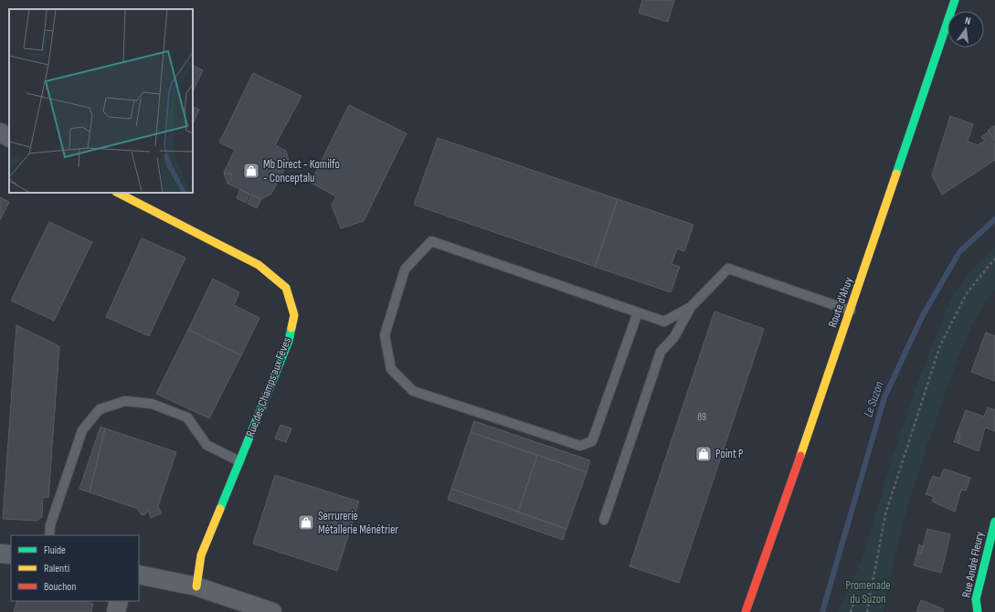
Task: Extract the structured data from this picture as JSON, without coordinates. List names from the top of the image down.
{
  "streets": {
    "main road": ["Route d'Ahuy", "Rue des Champs aux Fèves", "Rue André Fleury"]
  },
  "water": ["Le Suzon"],
  "parks": ["Promenade du Suzon"],
  "places": {
    "shop": ["Mb Direct - Komilfo - Conceptalu", "Point P", "Serrurerie Métallerie Ménétrier"]
  },
  "house_numbers": ["89"],
  "legend": ["Fluide", "Ralenti", "Bouchon"],
  "north": "top"
}
